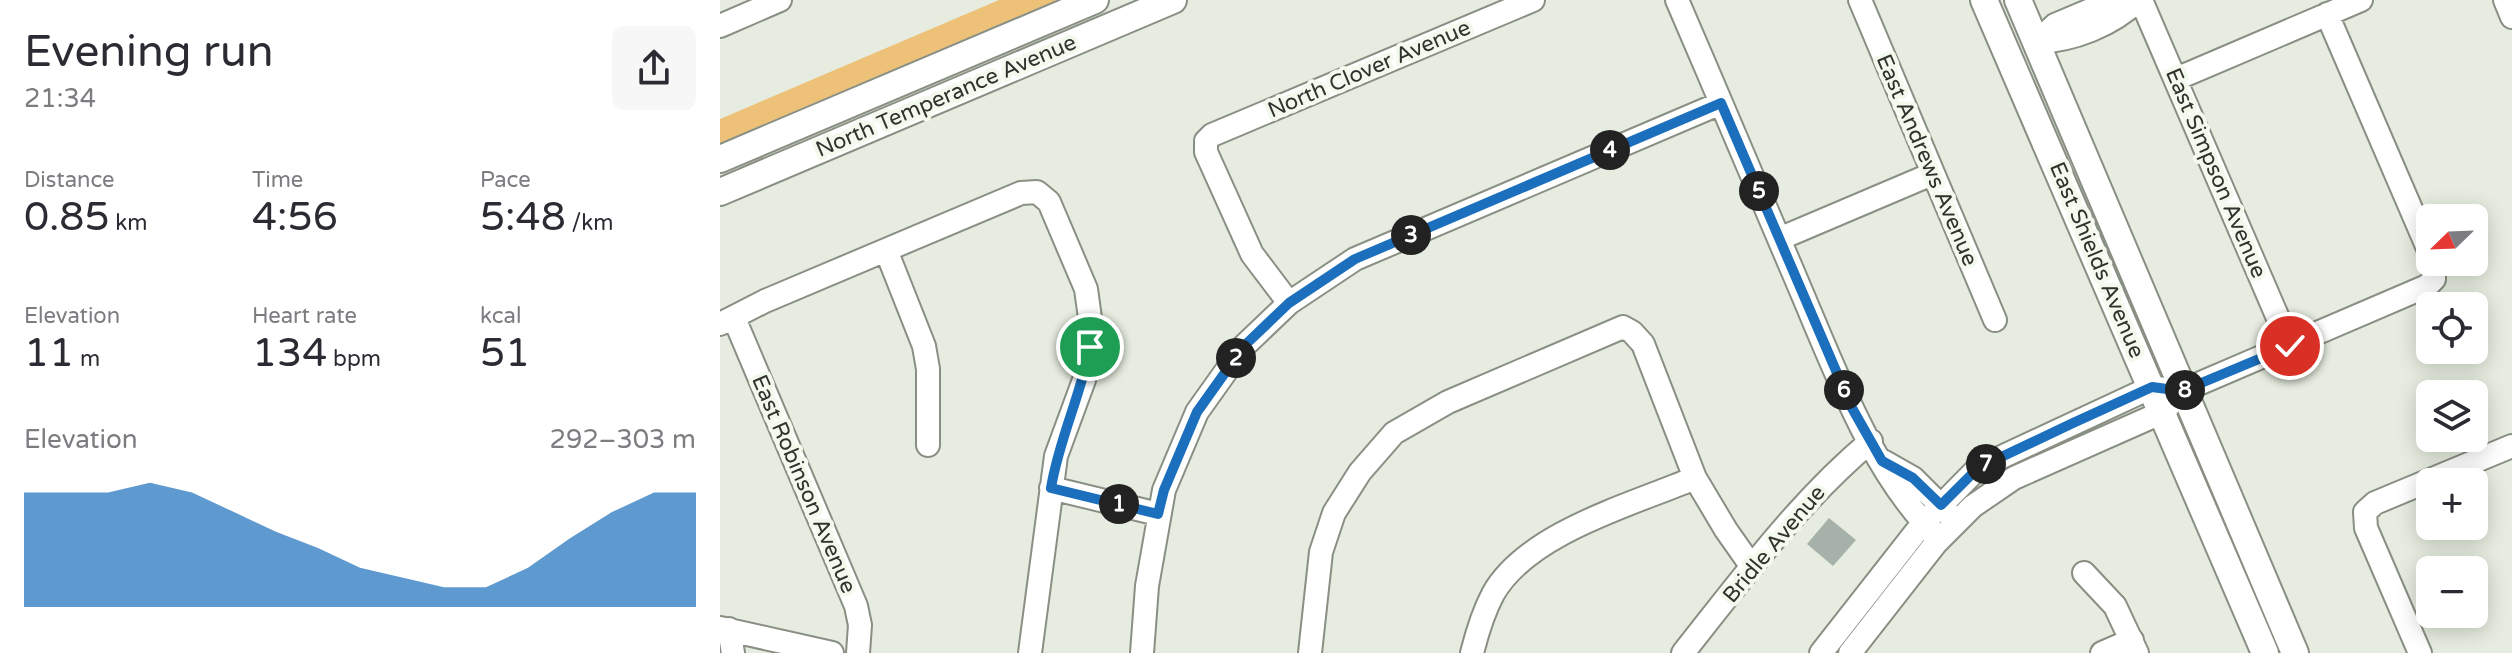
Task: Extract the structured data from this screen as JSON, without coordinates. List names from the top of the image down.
{
  "streets": {
    "main road": ["North Temperance Avenue", "East Shields Avenue"],
    "street": [
      "North Clover Avenue",
      "East Andrews Avenue",
      "East Simpson Avenue",
      "East Robinson Avenue",
      "Bridle Avenue"
    ]
  },
  "north": "bottom left",
  "page": {
    "heading": ["Evening run", "21:34"],
    "pins": [
      "4",
      "5",
      "3",
      "2",
      "6",
      "8",
      "7",
      "1"
    ],
    "stats": [
      ["Distance", "0.85 km"],
      ["Time", "4:56"],
      ["Pace", "5:48 /km"],
      ["Elevation", "11 m"],
      ["Heart rate", "134 bpm"],
      ["kcal", "51"]
    ],
    "map_buttons": ["+", "−"],
    "chart": ["Elevation", "292–303 m"]
  }
}
